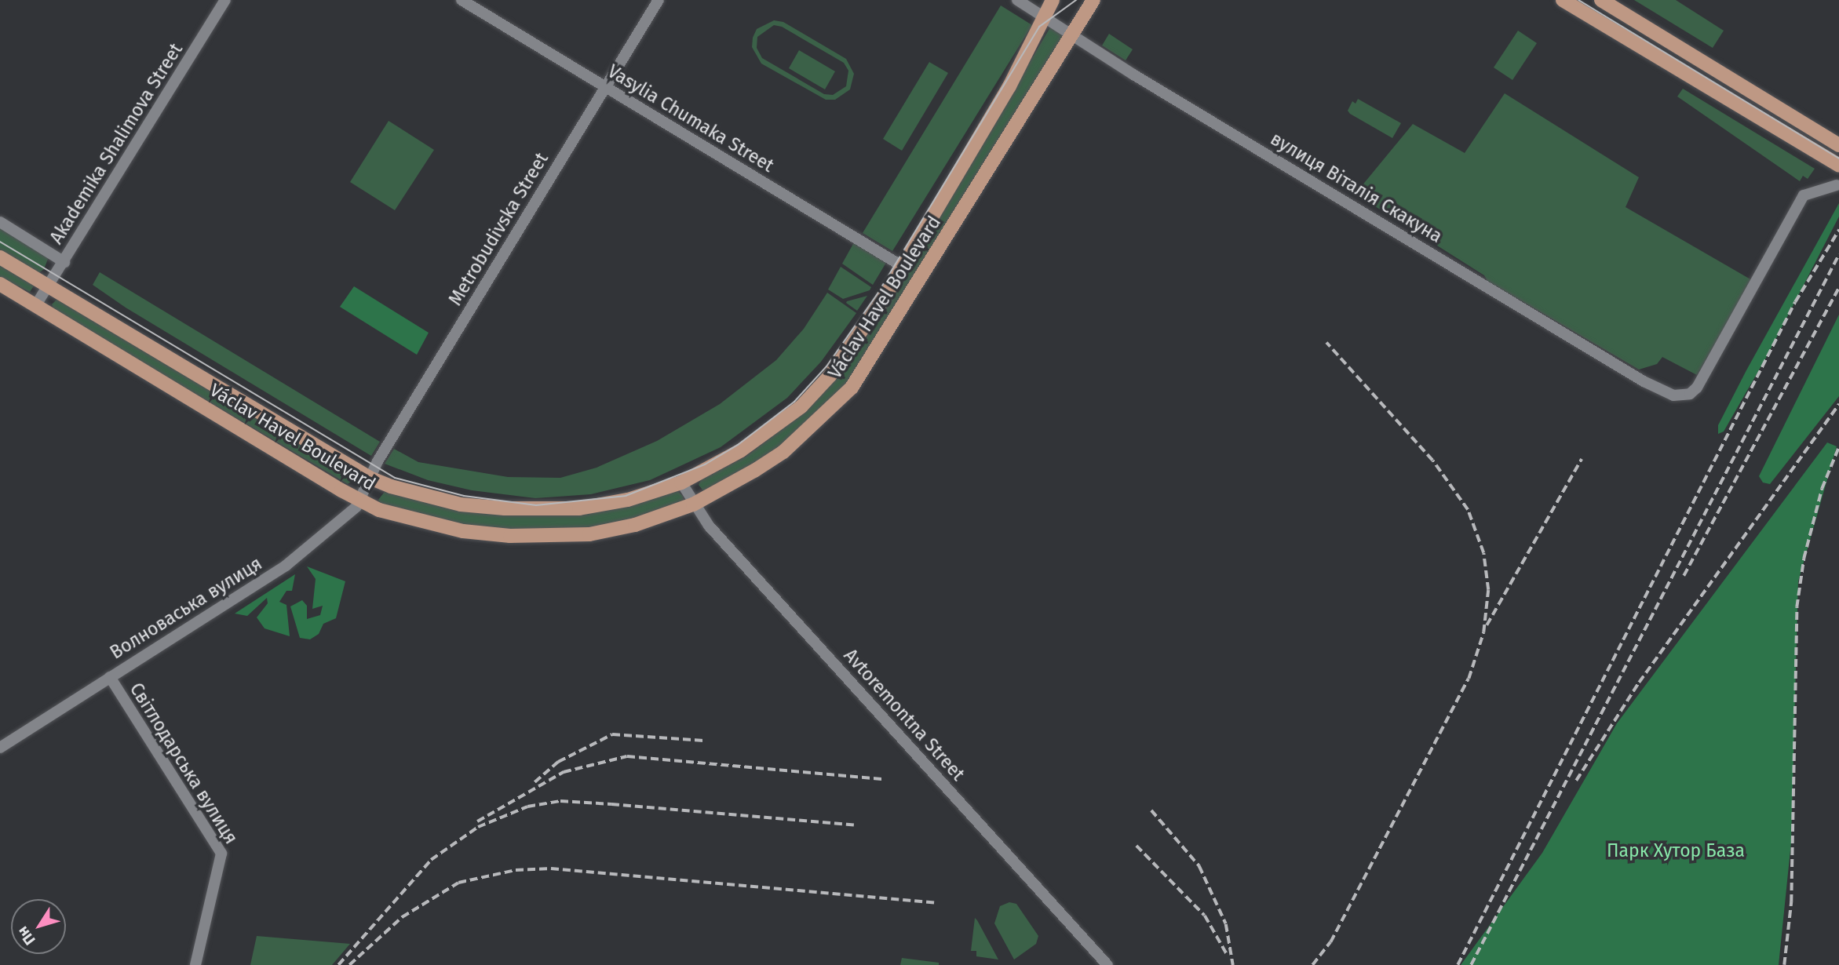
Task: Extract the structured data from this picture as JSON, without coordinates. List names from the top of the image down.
{
  "streets": {
    "main road": ["Václav Havel Boulevard"],
    "street": [
      "Vasylia Chumaka Street",
      "Akademika Shalimova Street",
      "вулиця Віталія Скакуна",
      "Metrobudivska Street",
      "Волноваська вулиця",
      "Avtoremontna Street",
      "Світлодарська вулиця"
    ]
  },
  "crossings": [
    ["Vasylia Chumaka Street", "Metrobudivska Street"],
    ["Vasylia Chumaka Street", "Václav Havel Boulevard"],
    ["Akademika Shalimova Street", "Václav Havel Boulevard"],
    ["вулиця Віталія Скакуна", "Václav Havel Boulevard"],
    ["Metrobudivska Street", "Václav Havel Boulevard"],
    ["Metrobudivska Street", "Волноваська вулиця"],
    ["Václav Havel Boulevard", "Волноваська вулиця"],
    ["Václav Havel Boulevard", "Avtoremontna Street"],
    ["Волноваська вулиця", "Світлодарська вулиця"]
  ],
  "parks": ["Парк Хутор База"],
  "north": "bottom left"
}
